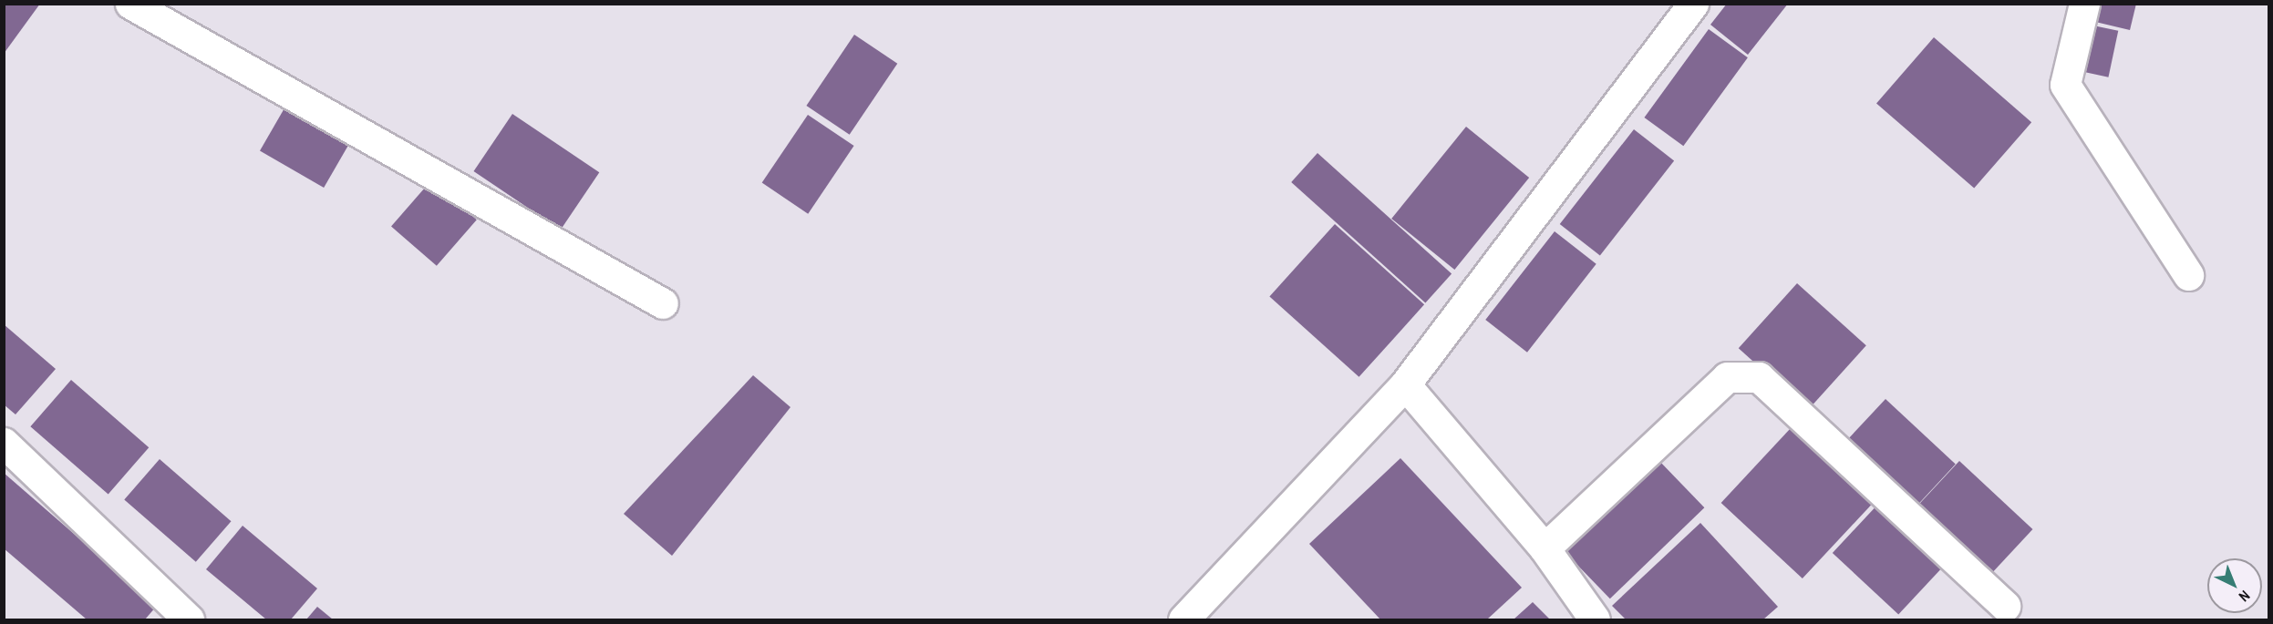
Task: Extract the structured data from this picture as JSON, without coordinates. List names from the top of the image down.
{
  "north": "bottom right"
}
